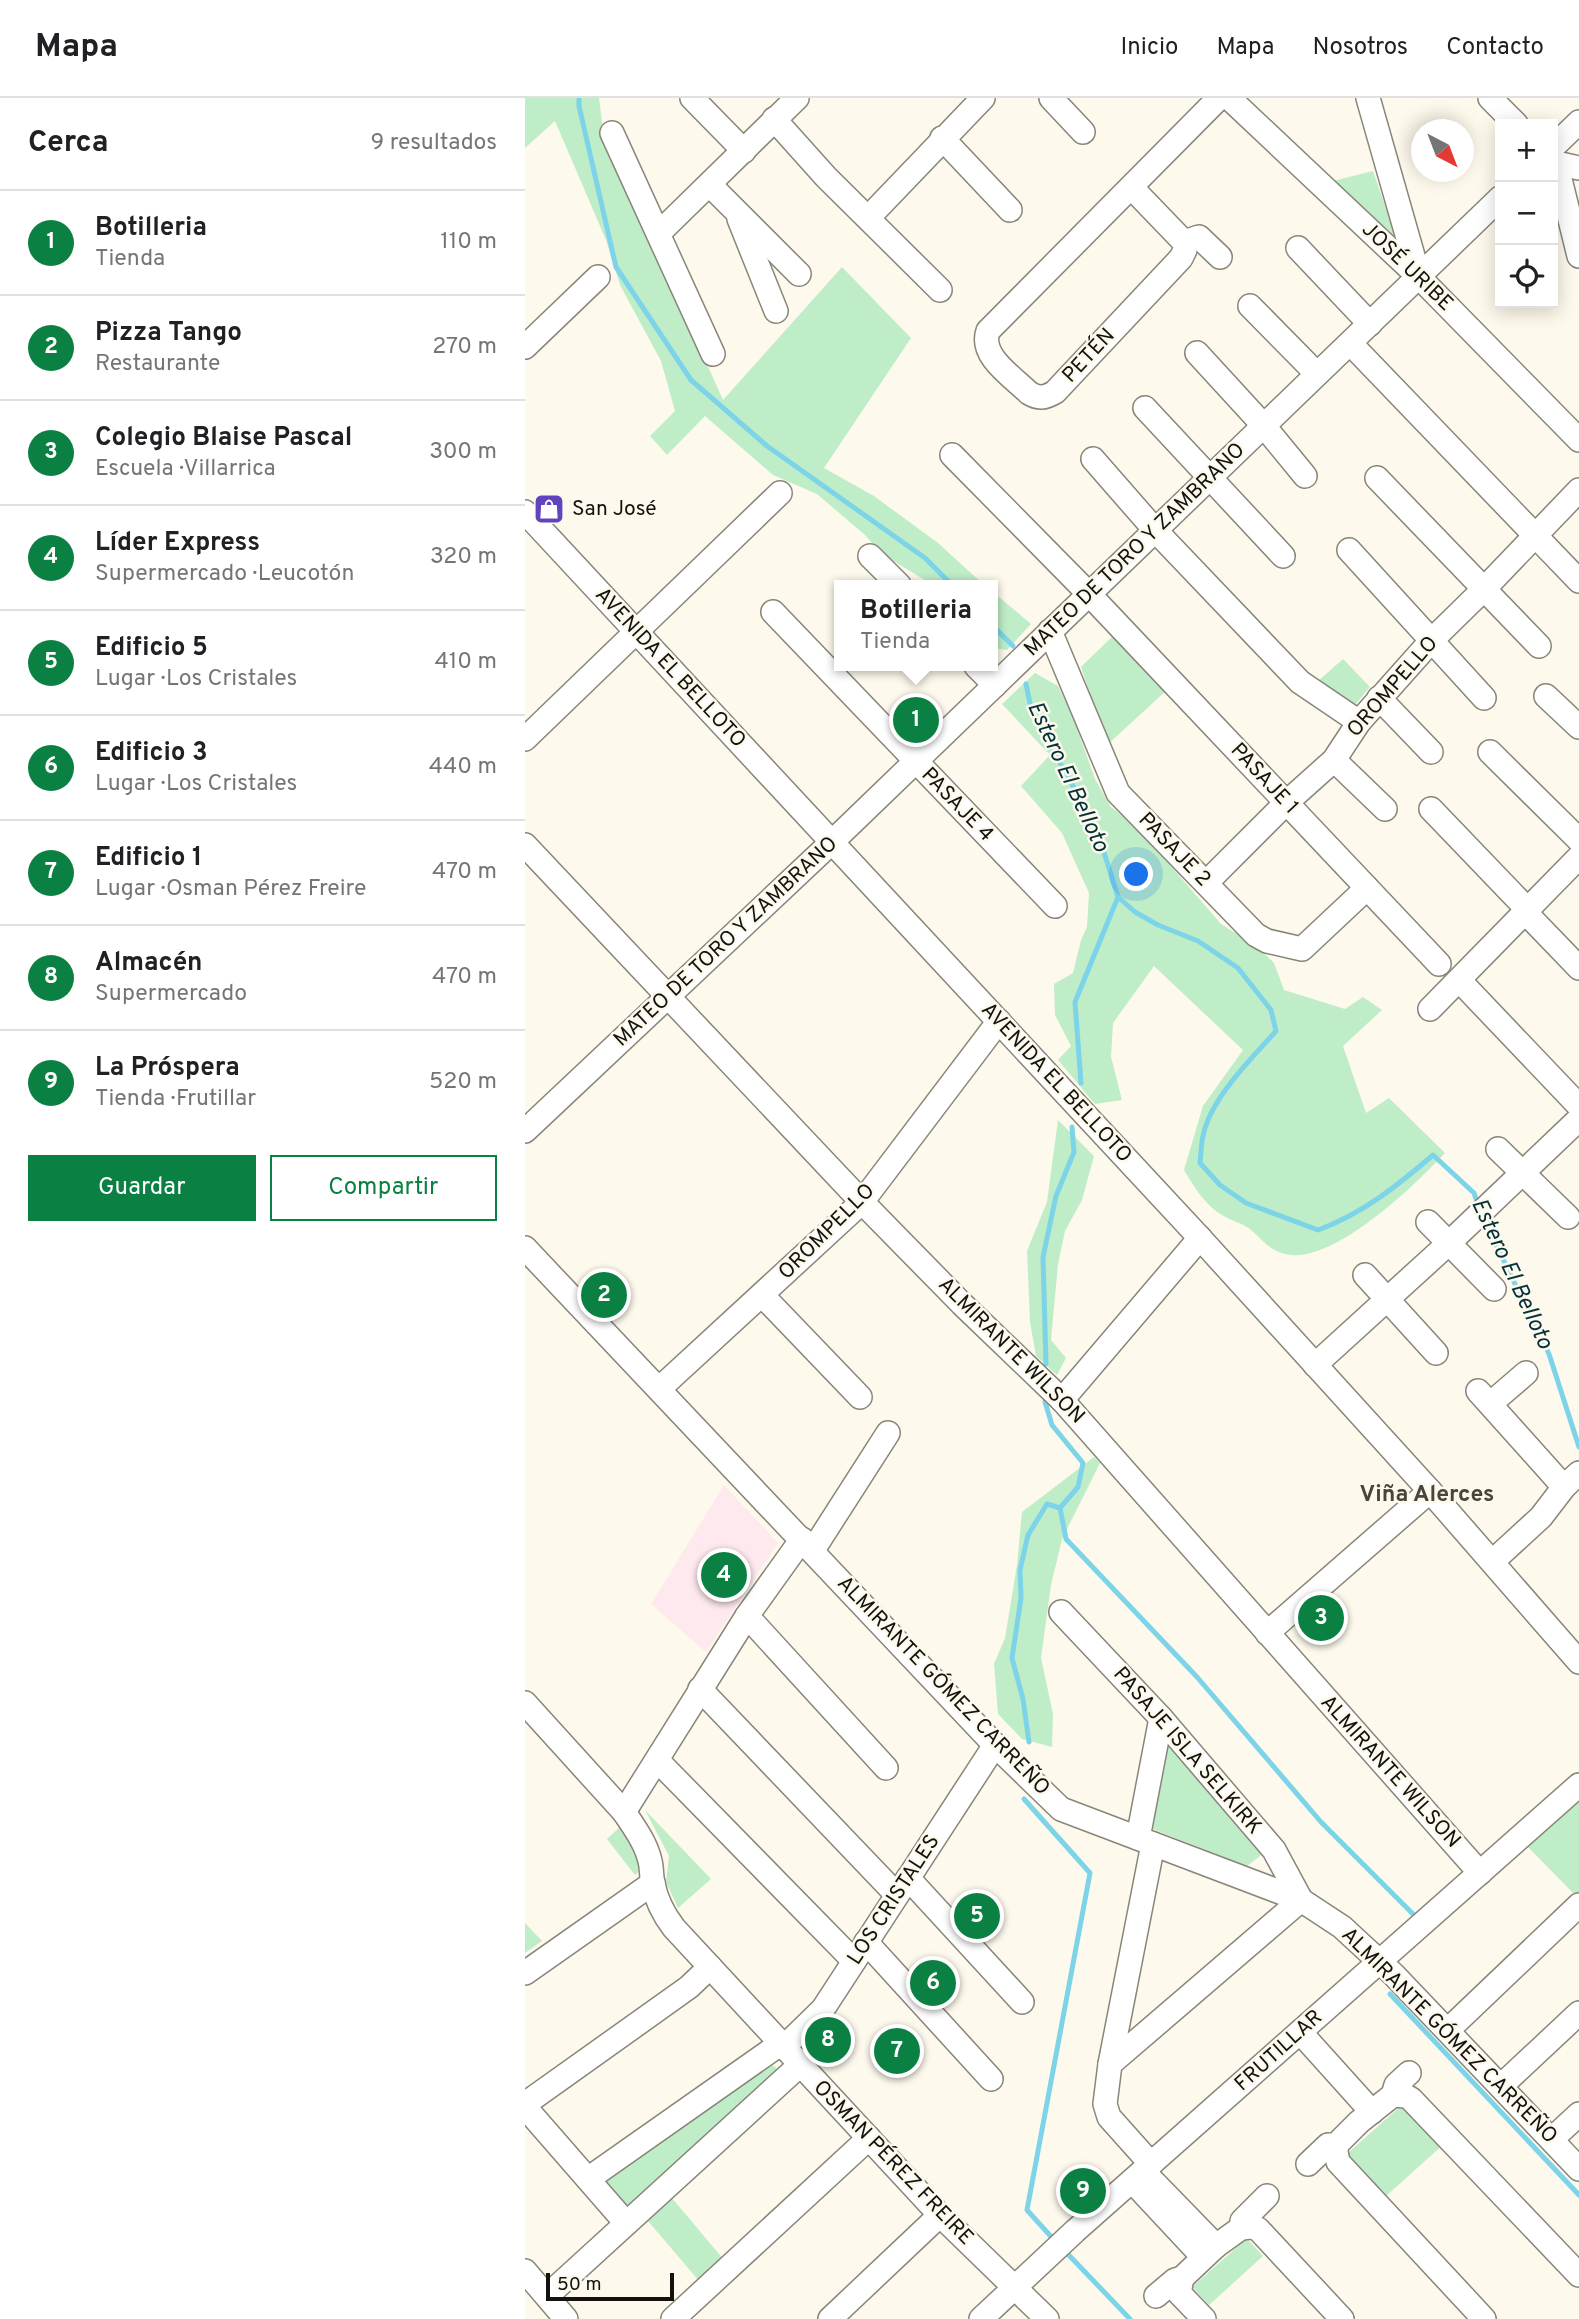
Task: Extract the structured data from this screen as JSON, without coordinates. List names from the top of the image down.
{
  "streets": {
    "street": [
      "JOSÉ URIBE",
      "PETÉN",
      "MATEO DE TORO Y ZAMBRANO",
      "AVENIDA EL BELLOTO",
      "OROMPELLO",
      "PASAJE 1",
      "PASAJE 4",
      "PASAJE 2",
      "ALMIRANTE WILSON",
      "ALMIRANTE GÓMEZ CARREÑO",
      "PASAJE ISLA SELKIRK",
      "LOS CRISTALES",
      "FRUTILLAR",
      "OSMAN PÉREZ FREIRE"
    ]
  },
  "crossings": [
    ["JOSÉ URIBE", "MATEO DE TORO Y ZAMBRANO"],
    ["MATEO DE TORO Y ZAMBRANO", "AVENIDA EL BELLOTO"],
    ["MATEO DE TORO Y ZAMBRANO", "PASAJE 1"],
    ["MATEO DE TORO Y ZAMBRANO", "PASAJE 4"],
    ["MATEO DE TORO Y ZAMBRANO", "PASAJE 2"],
    ["MATEO DE TORO Y ZAMBRANO", "ALMIRANTE WILSON"],
    ["AVENIDA EL BELLOTO", "OROMPELLO"],
    ["OROMPELLO", "PASAJE 1"],
    ["OROMPELLO", "PASAJE 2"],
    ["OROMPELLO", "ALMIRANTE WILSON"],
    ["OROMPELLO", "ALMIRANTE GÓMEZ CARREÑO"],
    ["PASAJE 1", "PASAJE 2"],
    ["ALMIRANTE WILSON", "FRUTILLAR"],
    ["ALMIRANTE GÓMEZ CARREÑO", "PASAJE ISLA SELKIRK"],
    ["ALMIRANTE GÓMEZ CARREÑO", "LOS CRISTALES"],
    ["ALMIRANTE GÓMEZ CARREÑO", "FRUTILLAR"],
    ["LOS CRISTALES", "OSMAN PÉREZ FREIRE"],
    ["FRUTILLAR", "OSMAN PÉREZ FREIRE"]
  ],
  "districts": ["Viña Alerces"],
  "water": ["Estero El Belloto"],
  "places": {
    "shop": ["San José"]
  },
  "scale_bar": "50 m",
  "north": "bottom right",
  "page": {
    "header": "Mapa",
    "nav": [
      "Inicio",
      "Mapa",
      "Nosotros",
      "Contacto"
    ],
    "heading": ["Cerca", "9 resultados"],
    "map_buttons": ["+", "−"],
    "list": [
      {
        "mark": "1",
        "name": "Botilleria",
        "note": "Tienda",
        "value": "110 m"
      },
      {
        "mark": "2",
        "name": "Pizza Tango",
        "note": "Restaurante",
        "value": "270 m"
      },
      {
        "mark": "3",
        "name": "Colegio Blaise Pascal",
        "note": "Escuela · Villarrica",
        "value": "300 m"
      },
      {
        "mark": "4",
        "name": "Líder Express",
        "note": "Supermercado · Leucotón",
        "value": "320 m"
      },
      {
        "mark": "5",
        "name": "Edificio 5",
        "note": "Lugar · Los Cristales",
        "value": "410 m"
      },
      {
        "mark": "6",
        "name": "Edificio 3",
        "note": "Lugar · Los Cristales",
        "value": "440 m"
      },
      {
        "mark": "7",
        "name": "Edificio 1",
        "note": "Lugar · Osman Pérez Freire",
        "value": "470 m"
      },
      {
        "mark": "8",
        "name": "Almacén",
        "note": "Supermercado",
        "value": "470 m"
      },
      {
        "mark": "9",
        "name": "La Próspera",
        "note": "Tienda · Frutillar",
        "value": "520 m"
      }
    ],
    "popup": ["Botilleria", "Tienda"],
    "pins": [
      "1",
      "2",
      "4",
      "3",
      "5",
      "6",
      "8",
      "7",
      "9"
    ],
    "buttons": ["Guardar", "Compartir"],
    "scale": "50 m"
  }
}
